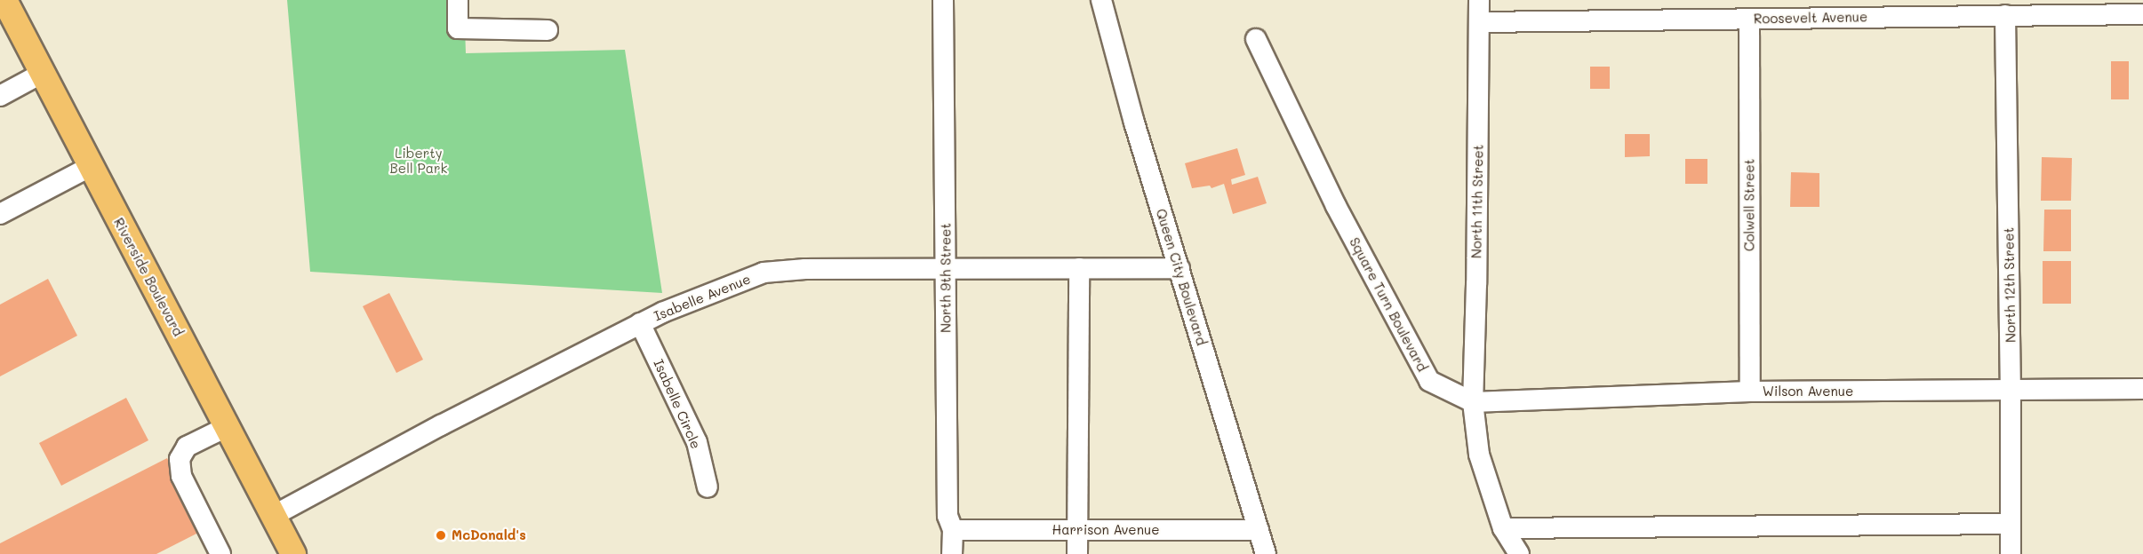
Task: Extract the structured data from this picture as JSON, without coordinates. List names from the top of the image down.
{
  "streets": {
    "main road": ["Riverside Boulevard"],
    "street": [
      "Roosevelt Avenue",
      "North 11th Street",
      "Colwell Street",
      "Queen City Boulevard",
      "North 9th Street",
      "North 12th Street",
      "Isabelle Avenue",
      "Square Turn Boulevard",
      "Wilson Avenue",
      "Isabelle Circle",
      "Harrison Avenue"
    ]
  },
  "crossings": [
    ["Roosevelt Avenue", "North 11th Street"],
    ["Roosevelt Avenue", "Colwell Street"],
    ["Roosevelt Avenue", "North 12th Street"],
    ["North 11th Street", "Square Turn Boulevard"],
    ["North 11th Street", "Wilson Avenue"],
    ["Colwell Street", "Wilson Avenue"],
    ["Riverside Boulevard", "Isabelle Avenue"],
    ["Queen City Boulevard", "Isabelle Avenue"],
    ["Queen City Boulevard", "Harrison Avenue"],
    ["North 9th Street", "Isabelle Avenue"],
    ["North 9th Street", "Harrison Avenue"],
    ["North 12th Street", "Wilson Avenue"],
    ["Isabelle Avenue", "Isabelle Circle"],
    ["Square Turn Boulevard", "Wilson Avenue"]
  ],
  "parks": ["Liberty Bell Park"],
  "places": ["McDonald's"]
}
